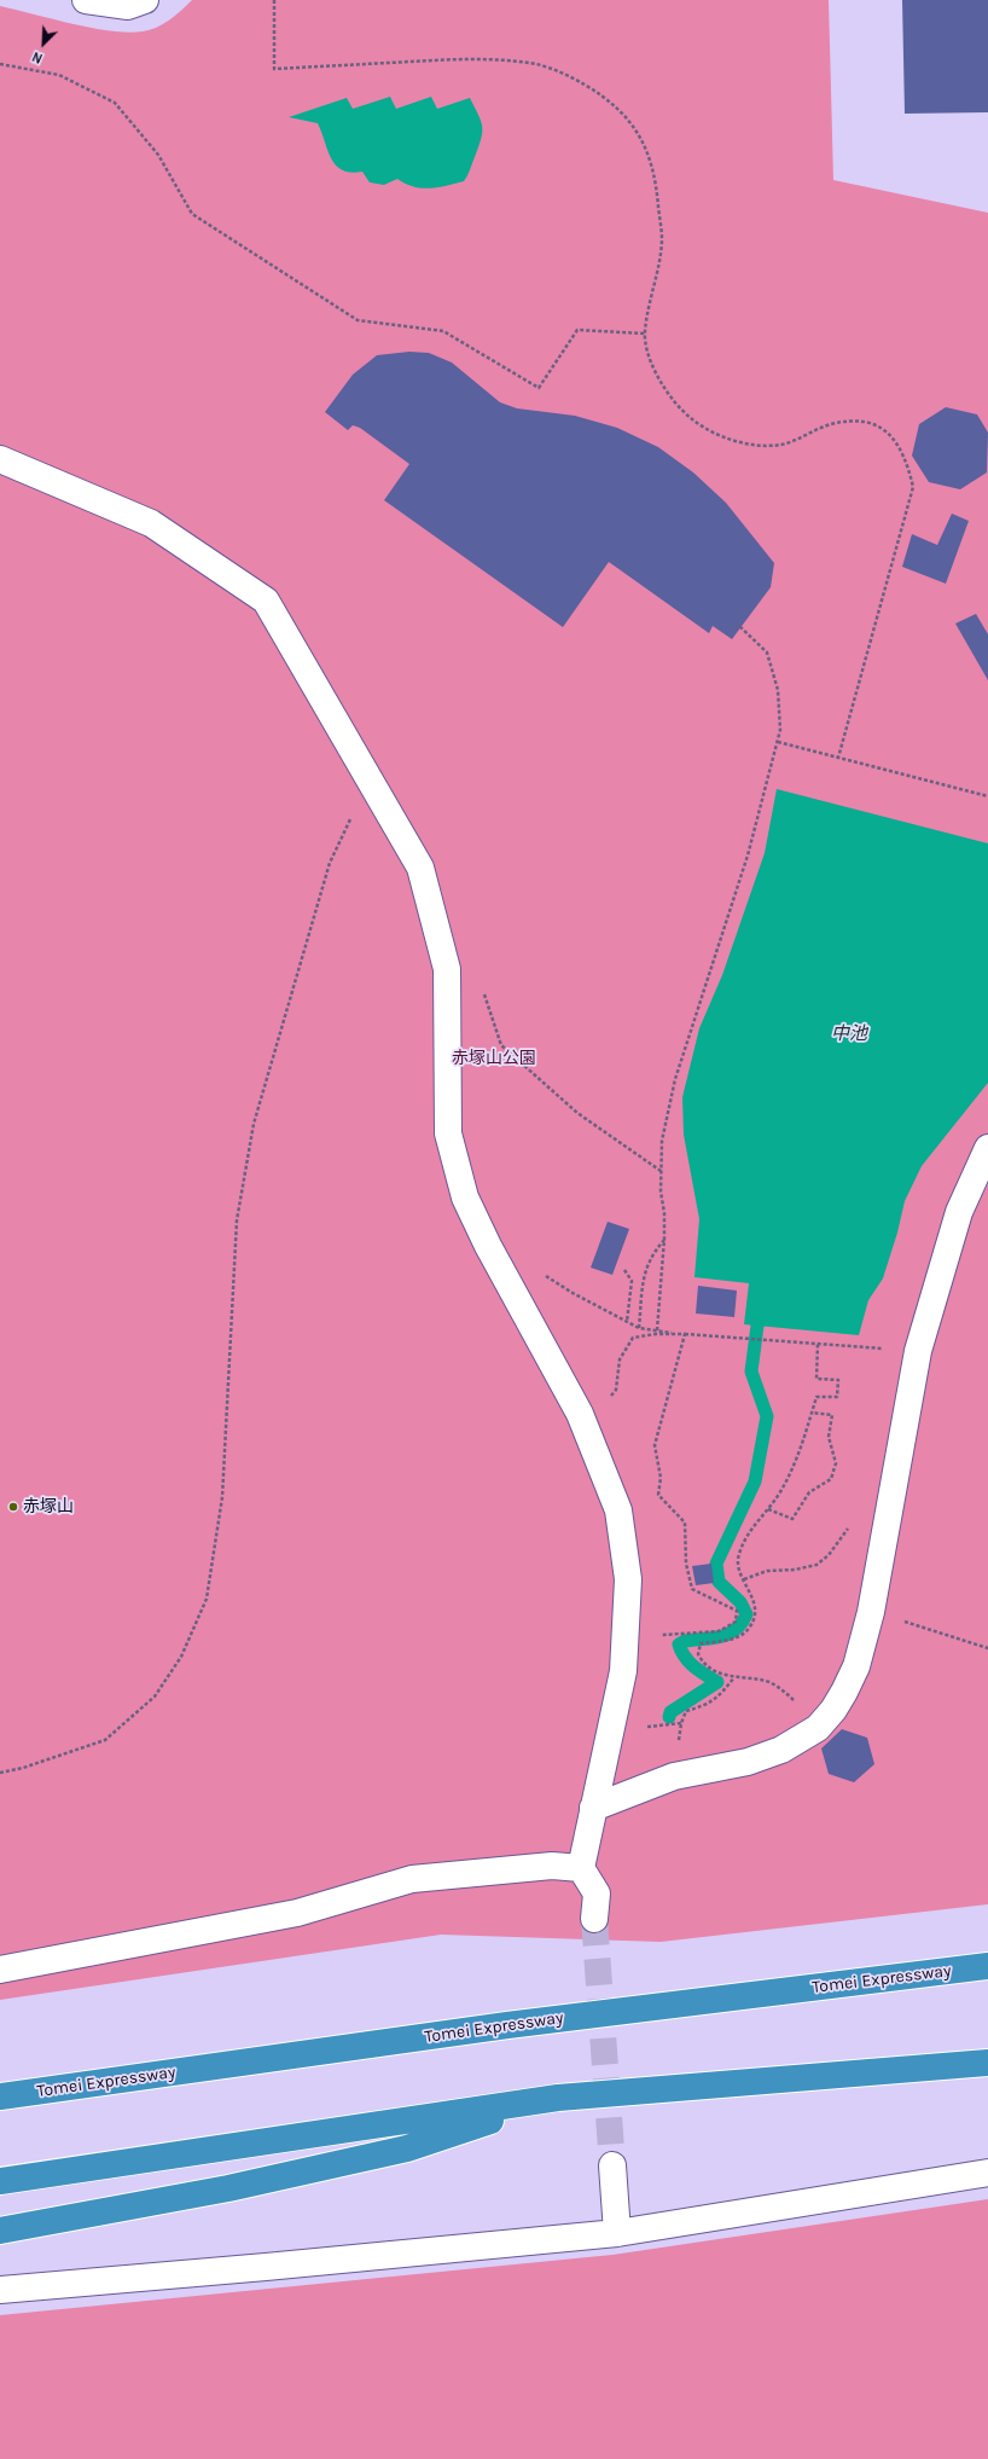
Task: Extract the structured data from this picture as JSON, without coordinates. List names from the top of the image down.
{
  "streets": {
    "highway": ["Tomei Expressway"]
  },
  "water": ["中池"],
  "parks": ["赤塚山公園"],
  "places": ["赤塚山"],
  "north": "bottom left"
}
